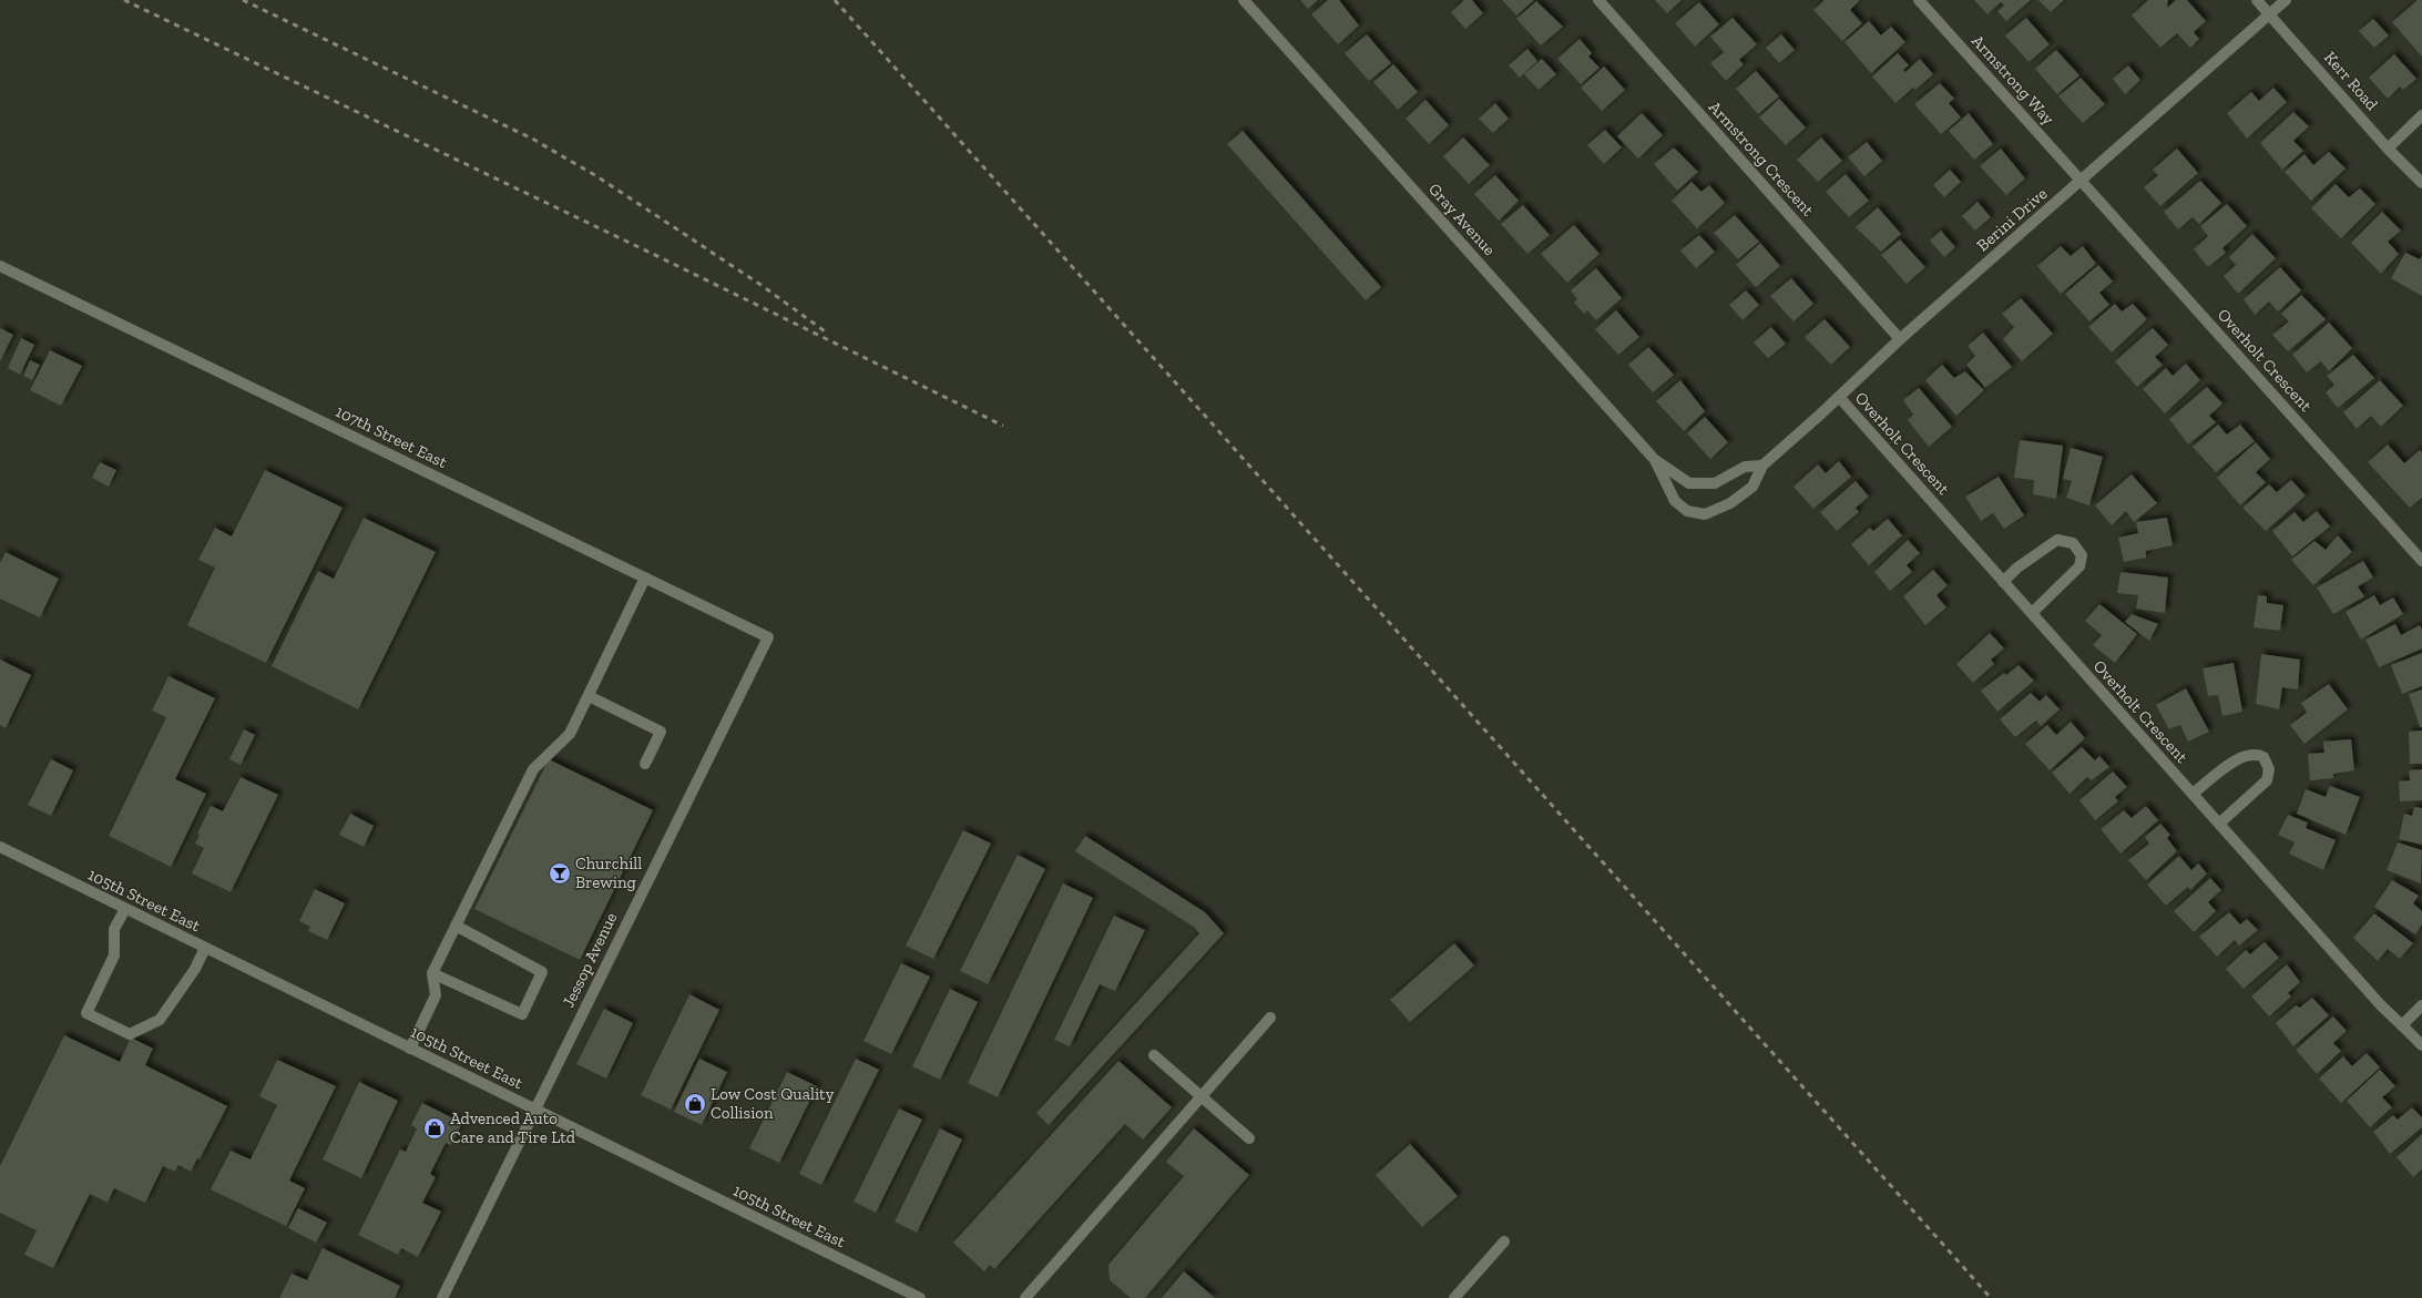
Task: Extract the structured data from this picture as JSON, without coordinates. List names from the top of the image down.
{
  "streets": {
    "street": [
      "Armstrong Way",
      "Kerr Road",
      "Armstrong Crescent",
      "Gray Avenue",
      "Berini Drive",
      "Overholt Crescent",
      "107th Street East",
      "105th Street East",
      "Jessop Avenue"
    ]
  },
  "crossings": [
    ["Armstrong Way", "Berini Drive"],
    ["Armstrong Way", "Overholt Crescent"],
    ["Kerr Road", "Berini Drive"],
    ["Armstrong Crescent", "Berini Drive"],
    ["Gray Avenue", "Berini Drive"],
    ["Berini Drive", "Overholt Crescent"],
    ["107th Street East", "Jessop Avenue"],
    ["105th Street East", "Jessop Avenue"]
  ],
  "places": {
    "bar": ["Churchill Brewing"],
    "shop": ["Low Cost Quality Collision", "Advenced Auto Care and Tire Ltd"]
  }
}
